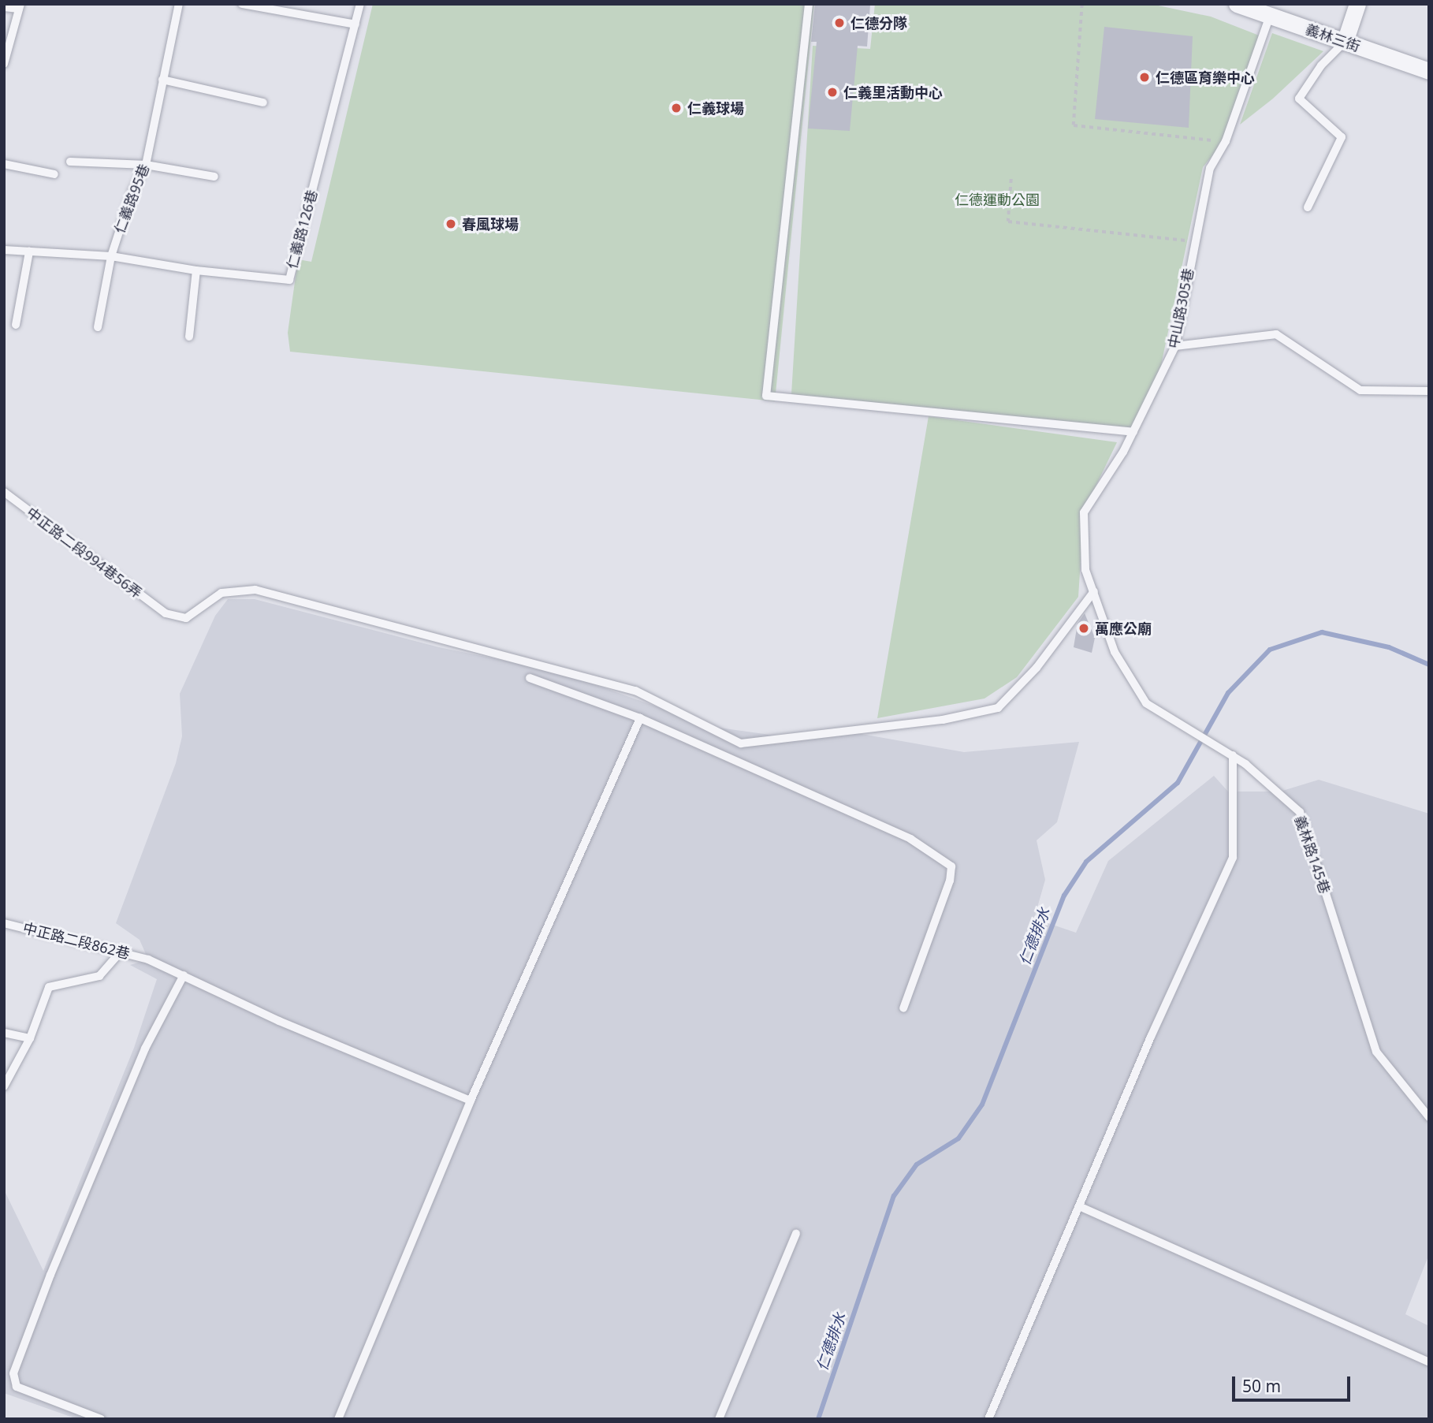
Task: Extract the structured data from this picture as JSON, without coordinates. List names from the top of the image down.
{
  "streets": {
    "street": ["義林三街"],
    "lane": [
      "仁義路95巷",
      "仁義路126巷",
      "中山路305巷",
      "中正路二段994巷56弄",
      "義林路145巷",
      "中正路二段862巷"
    ]
  },
  "crossings": [
    ["義林三街", "中山路305巷"],
    ["仁義路95巷", "仁義路126巷"],
    ["中山路305巷", "中正路二段994巷56弄"],
    ["中山路305巷", "義林路145巷"],
    ["中正路二段994巷56弄", "義林路145巷"]
  ],
  "water": ["仁德排水"],
  "parks": ["仁德運動公園"],
  "places": [
    "仁德分隊",
    "仁德區育樂中心",
    "仁義里活動中心",
    "仁義球場",
    "春風球場",
    "萬應公廟"
  ],
  "scale_bar": "50 m"
}
